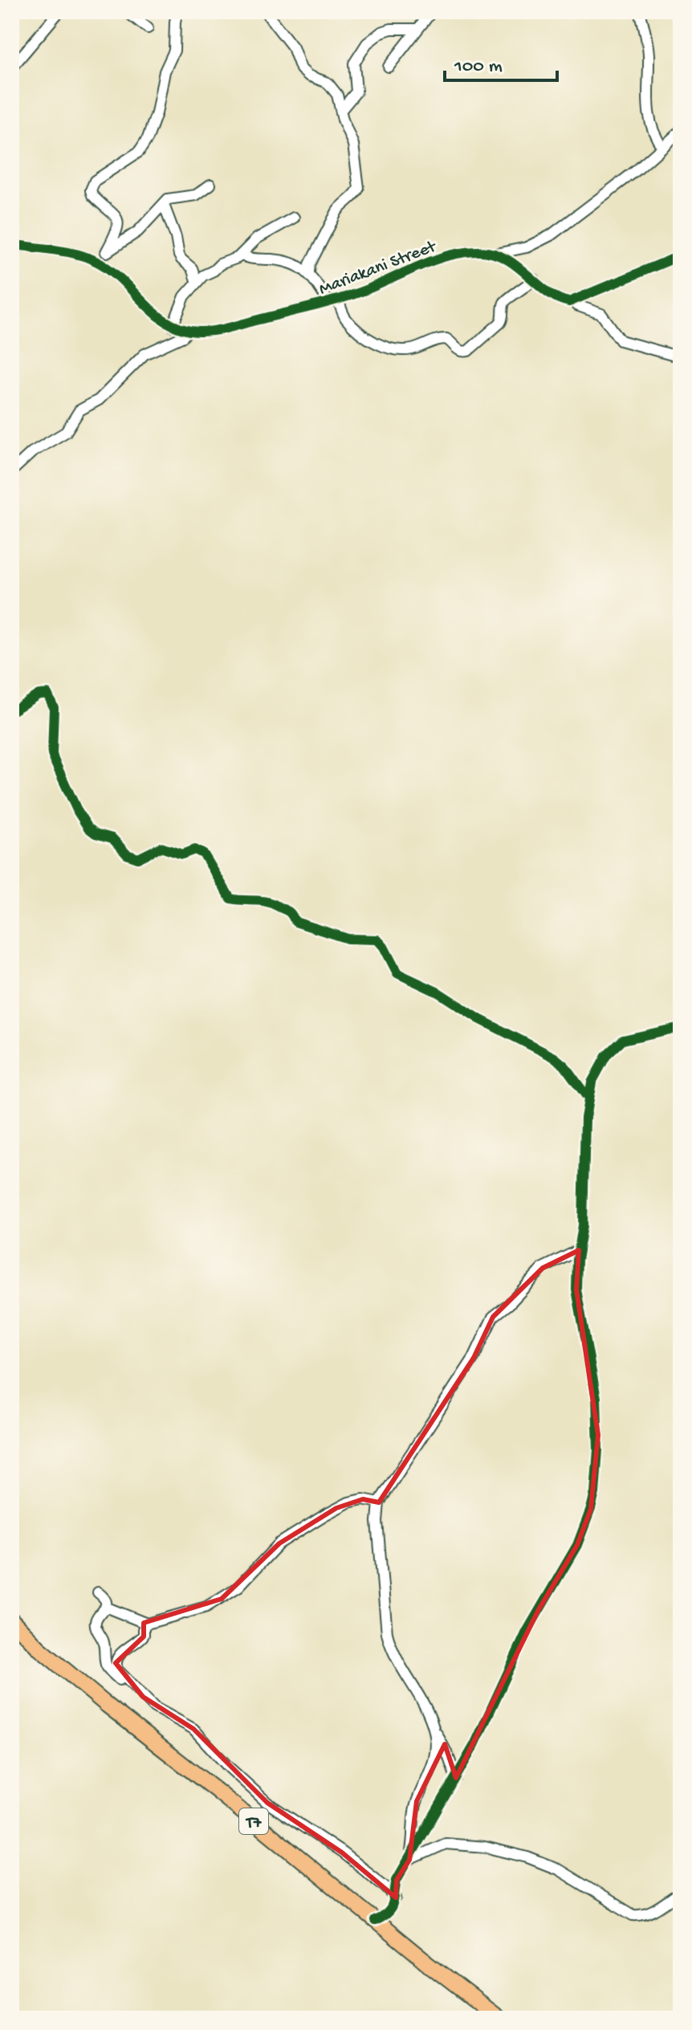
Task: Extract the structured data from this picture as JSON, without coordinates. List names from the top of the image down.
{
  "streets": {
    "highway": ["T7"],
    "street": ["Mariakani Street"]
  },
  "scale_bar": "100 m"
}
